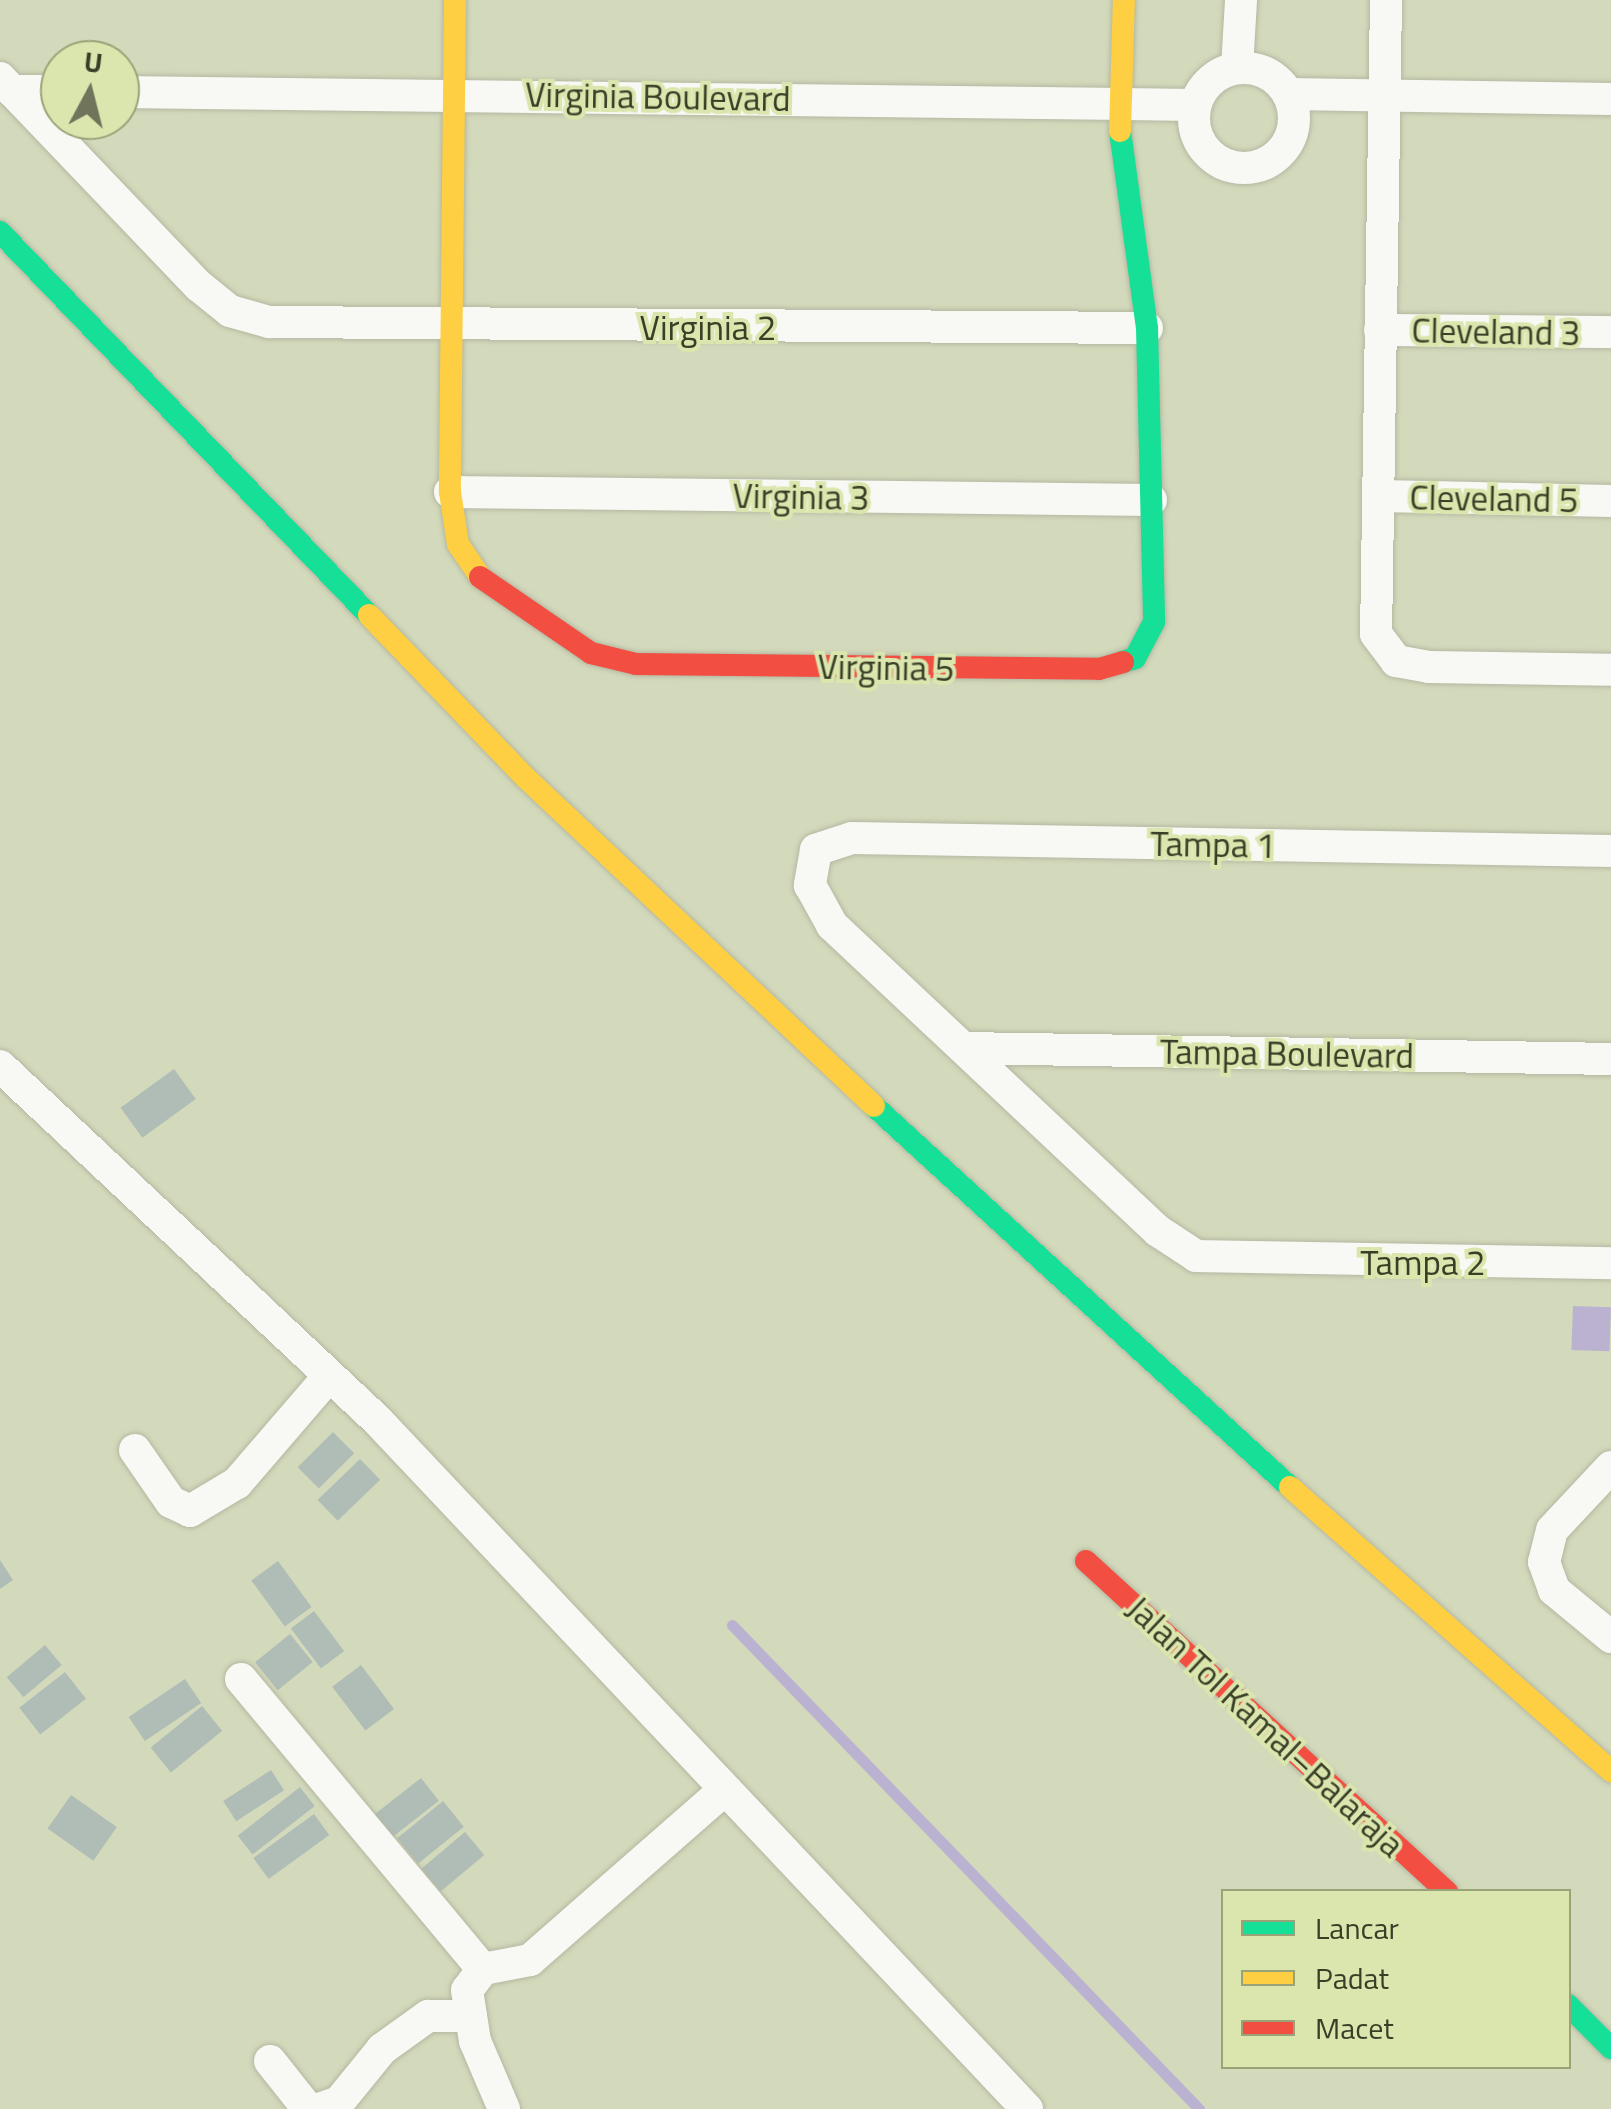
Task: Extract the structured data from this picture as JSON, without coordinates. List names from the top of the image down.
{
  "streets": {
    "main road": ["Virginia 5", "Jalan Tol Kamal–Balaraja"],
    "street": [
      "Virginia Boulevard",
      "Virginia 2",
      "Cleveland 3",
      "Virginia 3",
      "Cleveland 5",
      "Tampa 1",
      "Tampa Boulevard",
      "Tampa 2"
    ]
  },
  "crossings": [
    ["Virginia Boulevard", "Virginia 5"],
    ["Virginia 2", "Virginia 5"],
    ["Virginia 3", "Virginia 5"],
    ["Tampa 1", "Tampa 2"],
    ["Tampa Boulevard", "Tampa 2"]
  ],
  "legend": ["Lancar", "Padat", "Macet"],
  "north": "top"
}
